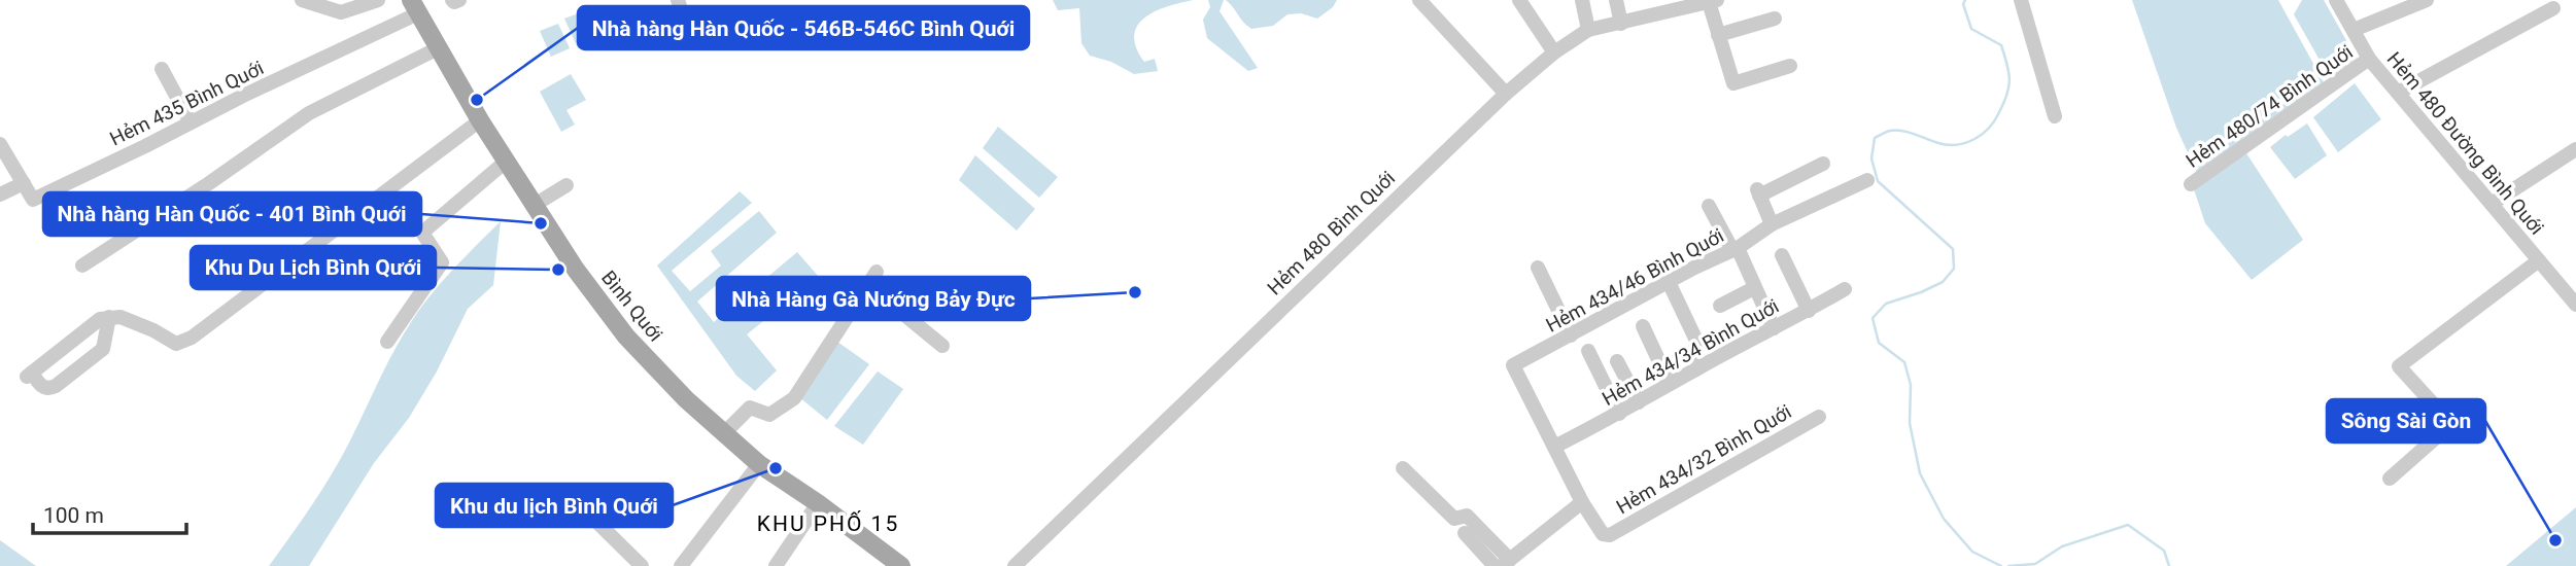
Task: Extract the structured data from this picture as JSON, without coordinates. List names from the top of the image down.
{
  "streets": {
    "main road": ["Bình Quới"],
    "street": [
      "Hẻm 435 Bình Quới",
      "Hẻm 480/74 Bình Quới",
      "Hẻm 480 Đường Bình Quới",
      "Hẻm 480 Bình Quới",
      "Hẻm 434/46 Bình Quới",
      "Hẻm 434/34 Bình Quới",
      "Hẻm 434/32 Bình Quới"
    ]
  },
  "crossings": [
    ["Hẻm 435 Bình Quới", "Bình Quới"],
    ["Hẻm 480/74 Bình Quới", "Hẻm 480 Đường Bình Quới"],
    ["Hẻm 434/46 Bình Quới", "Hẻm 434/34 Bình Quới"]
  ],
  "districts": ["KHU PHỐ 15"],
  "places": [
    "Nhà hàng Hàn Quốc - 546B-546C Bình Quới",
    "Nhà hàng Hàn Quốc - 401 Bình Quới",
    "Khu Du Lịch Bình Qưới",
    "Nhà Hàng Gà Nướng Bảy Đực",
    "Khu du lịch Bình Quới",
    "Sông Sài Gòn"
  ],
  "scale_bar": "100 m"
}
